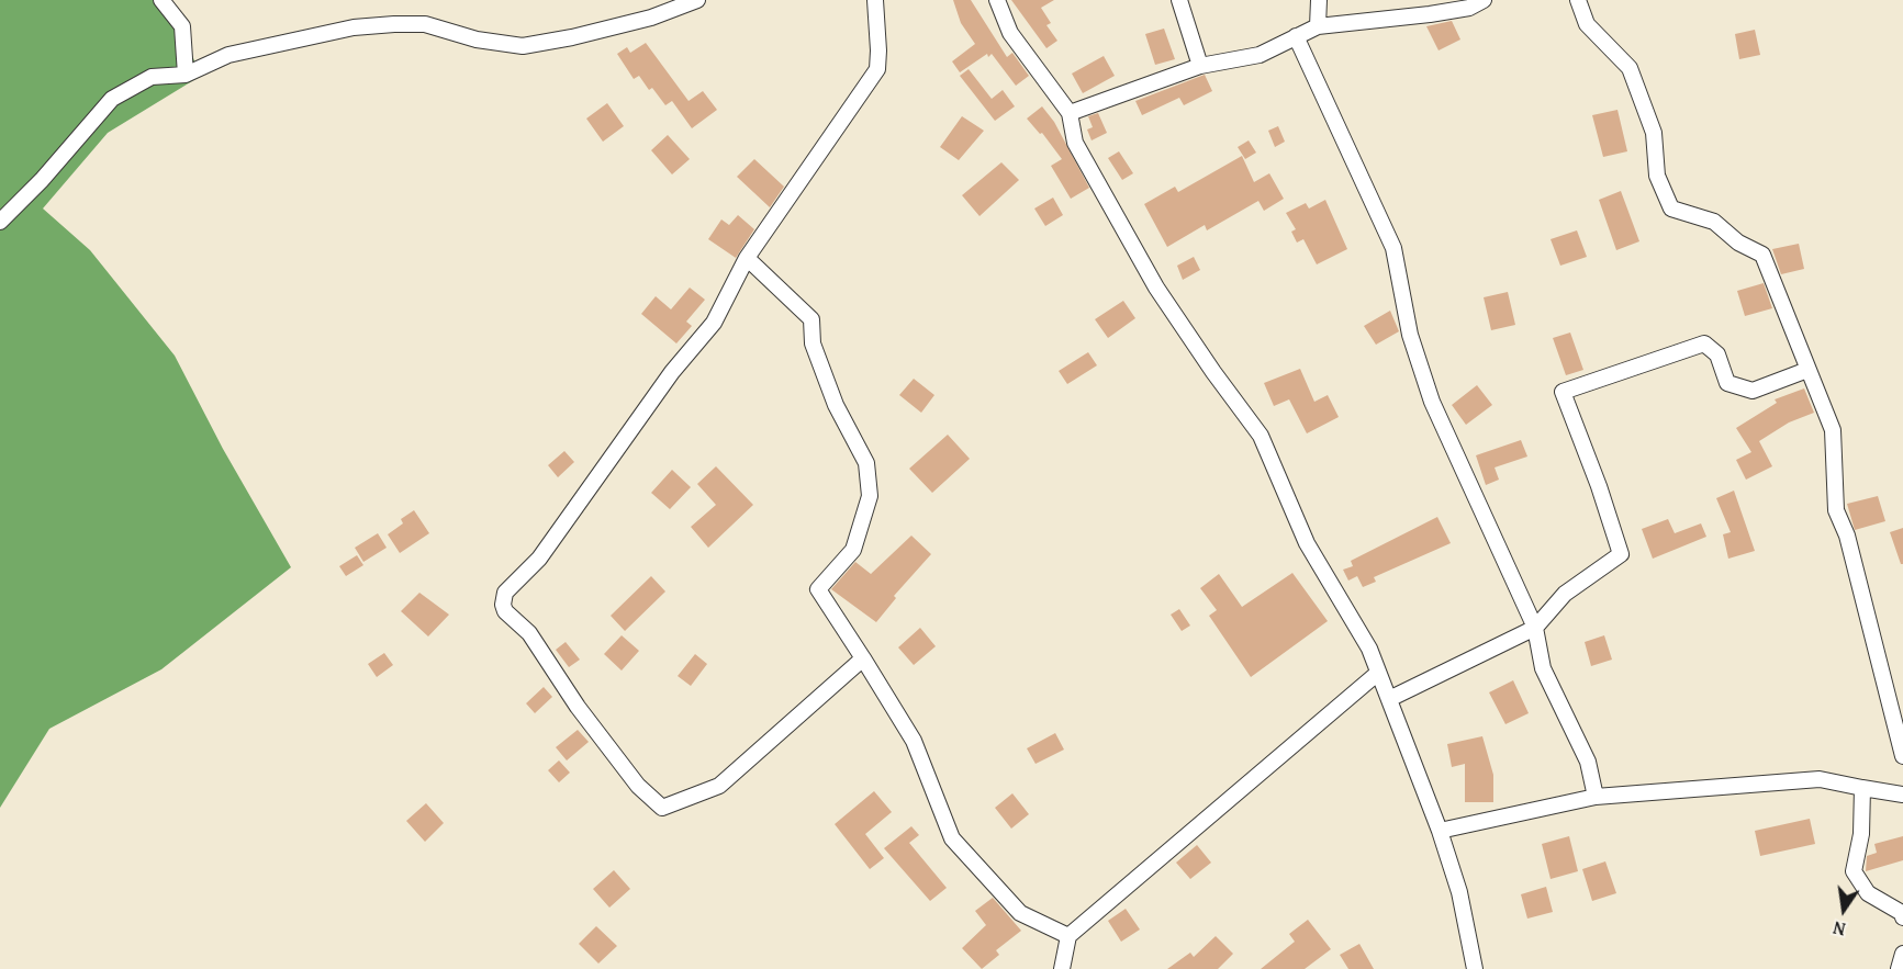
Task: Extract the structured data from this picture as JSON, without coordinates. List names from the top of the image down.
{
  "north": "bottom"
}
